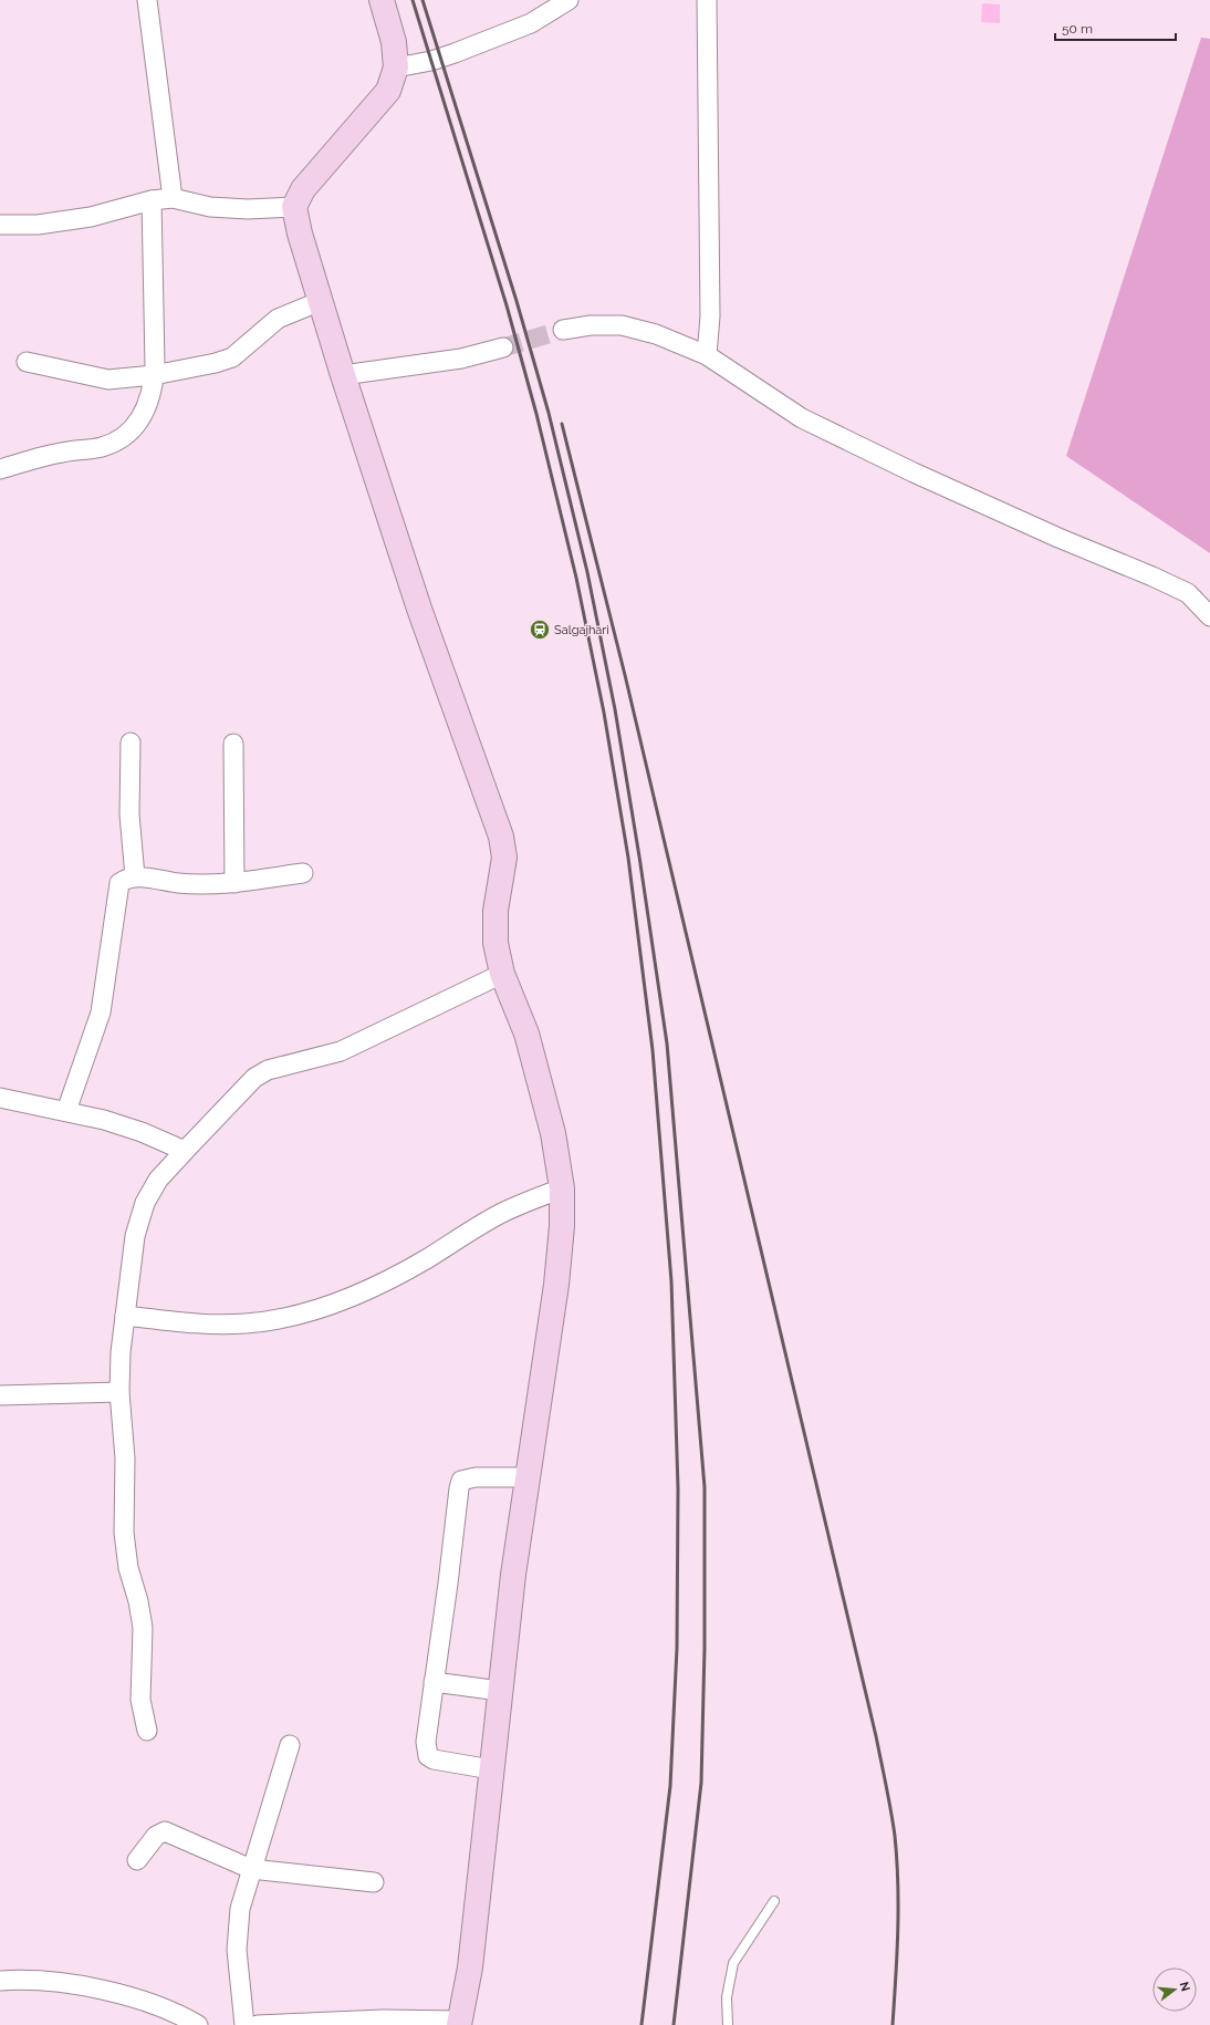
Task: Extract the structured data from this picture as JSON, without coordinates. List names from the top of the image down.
{
  "places": {
    "station": ["Salgajhari"]
  },
  "scale_bar": "50 m",
  "north": "right"
}
